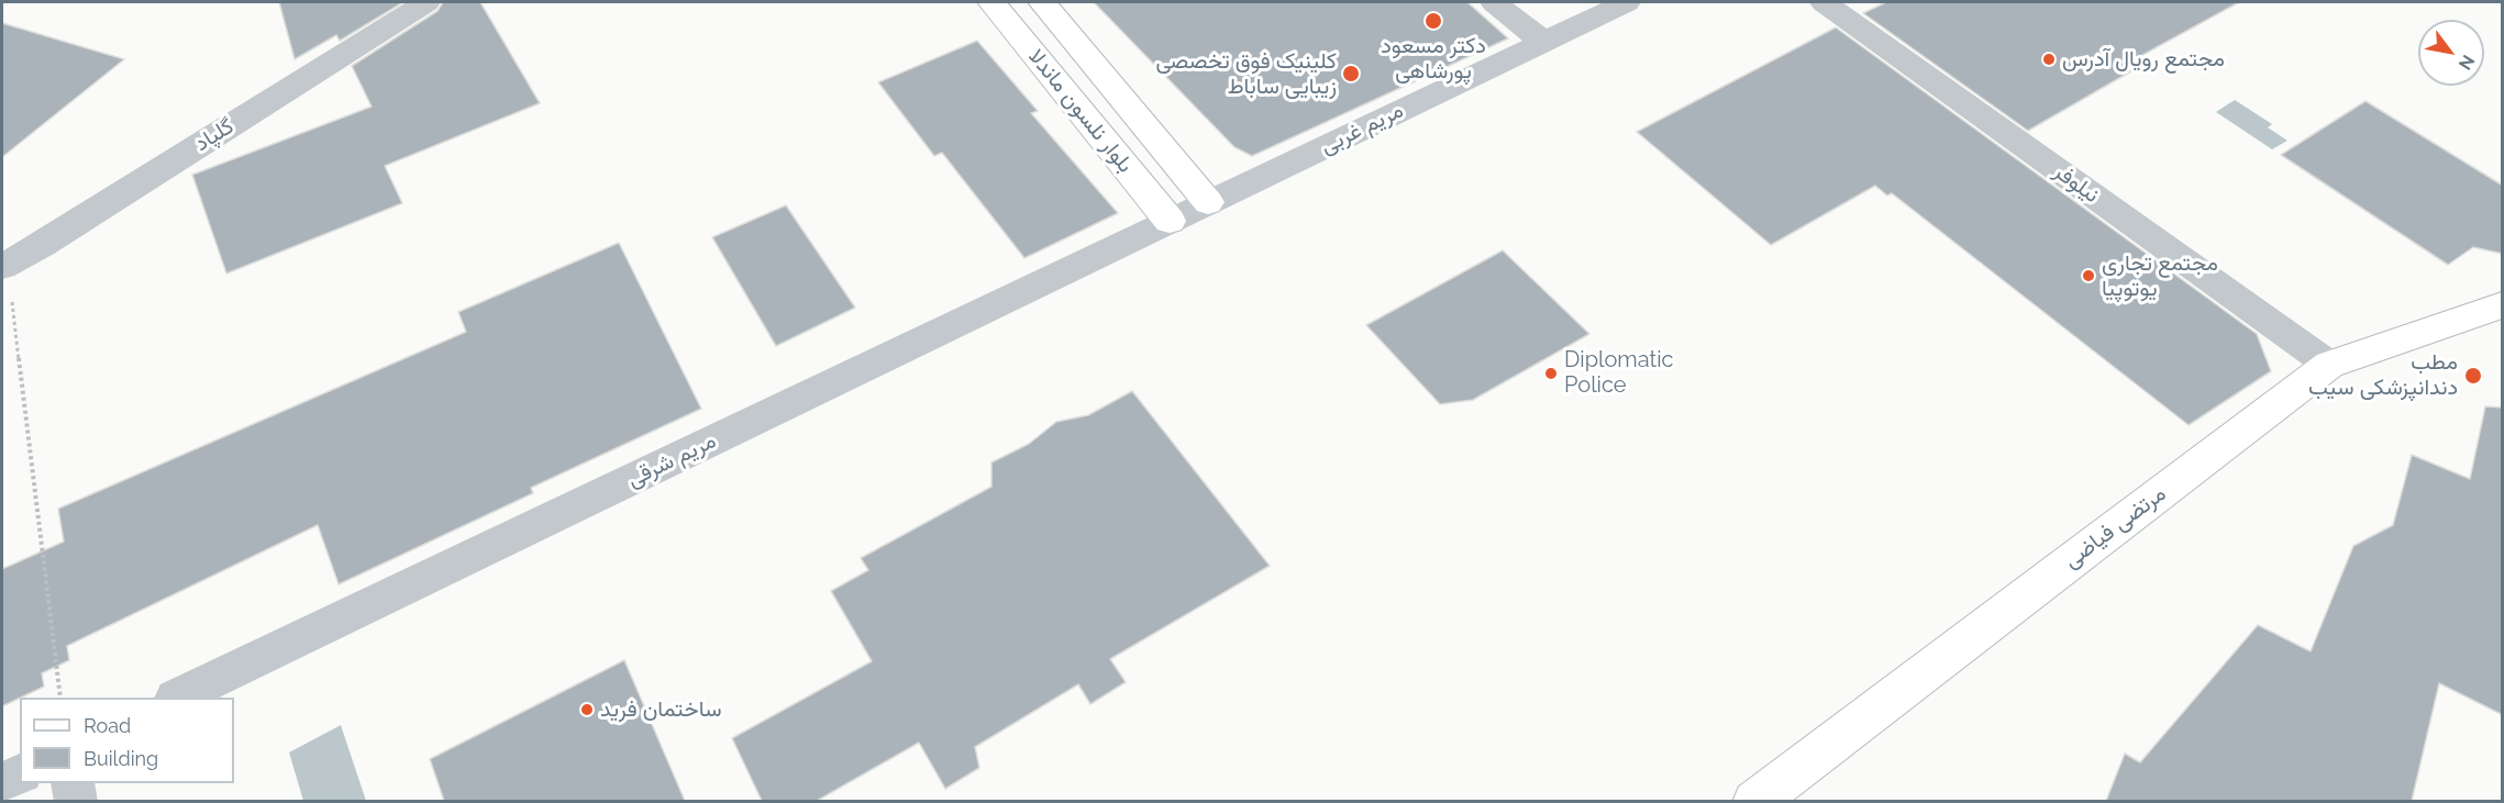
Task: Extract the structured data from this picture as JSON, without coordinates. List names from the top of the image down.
{
  "streets": {
    "main road": ["بلوار نلسون ماندلا", "مرتضی فیاضی"],
    "street": [
      "مریم غربی",
      "گلپاد",
      "نیلوفر",
      "مریم شرقی"
    ]
  },
  "crossings": [
    ["بلوار نلسون ماندلا", "مریم غربی"],
    ["بلوار نلسون ماندلا", "مریم شرقی"],
    ["مریم غربی", "مریم شرقی"],
    ["نیلوفر", "مرتضی فیاضی"]
  ],
  "places": [
    "دکتر مسعود پورشاهی",
    "مجتمع رویال آدرس",
    "کلینیک فوق تخصصی زیبایی ساباط",
    "مجتمع تجاری یوتوپیا",
    "Diplomatic Police",
    "مطب دندانپزشکی سیب",
    "ساختمان فرید"
  ],
  "legend": ["Road", "Building"],
  "north": "bottom right"
}
